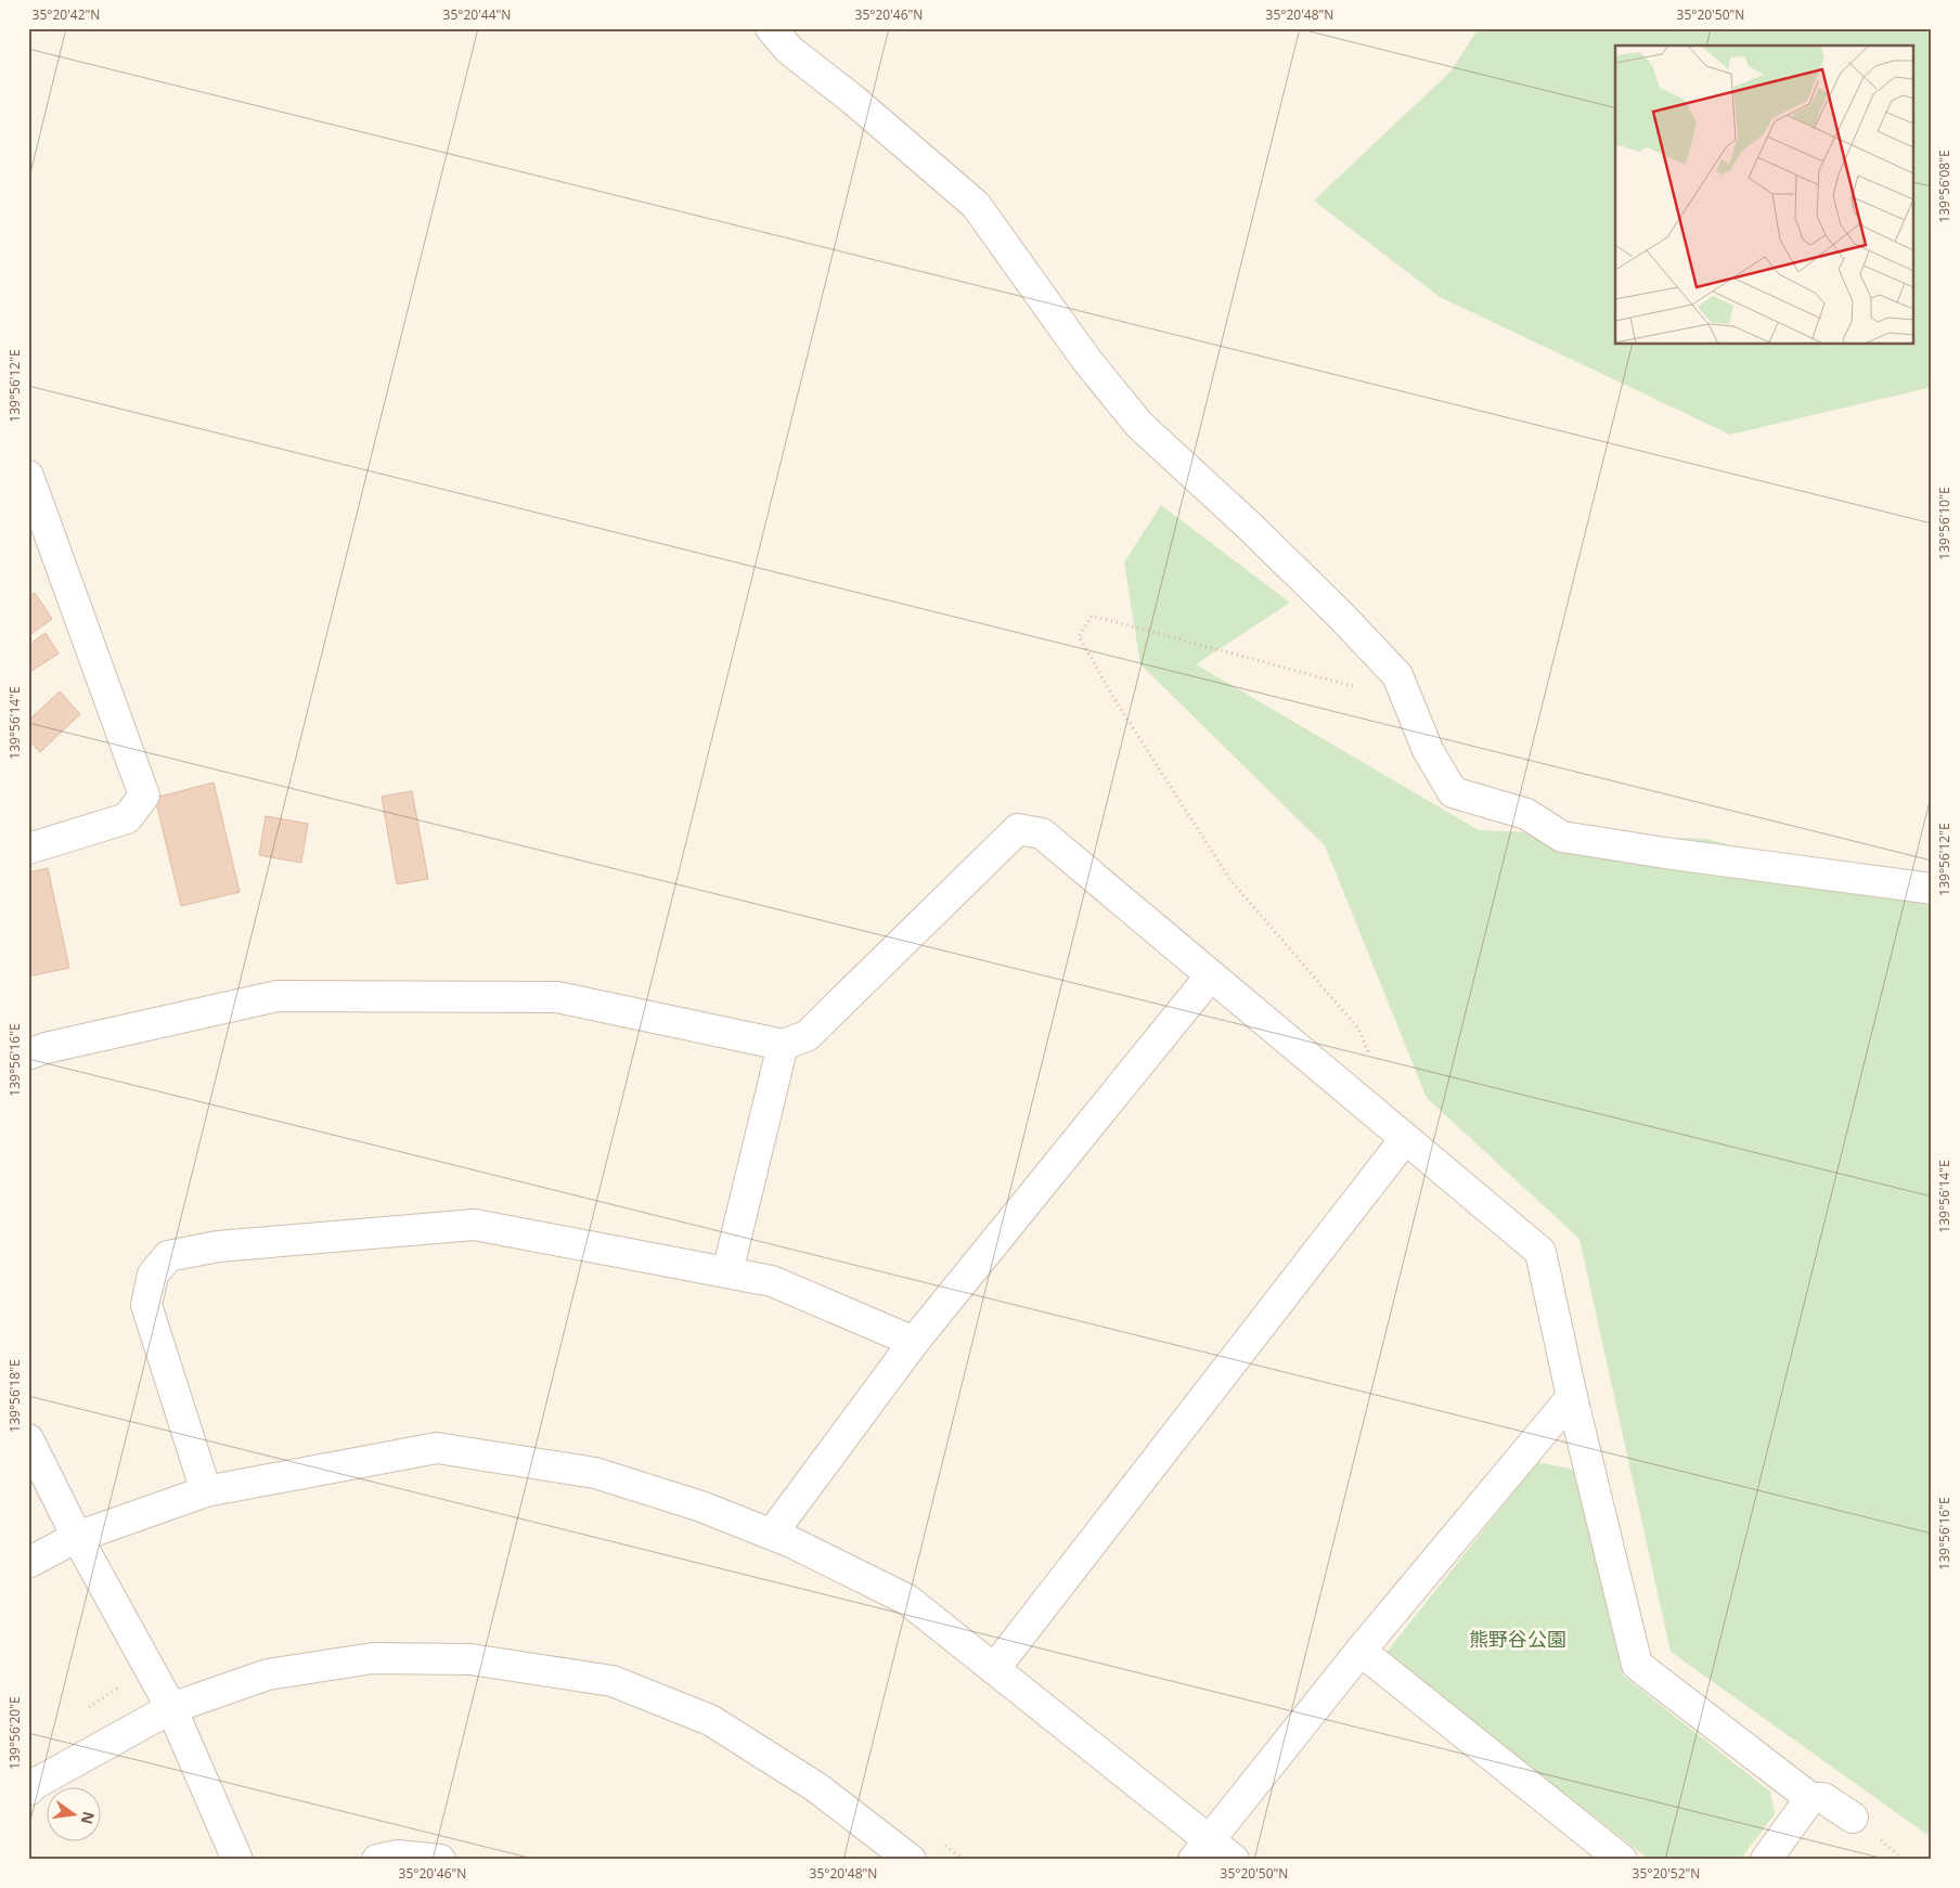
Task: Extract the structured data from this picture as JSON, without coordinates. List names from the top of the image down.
{
  "parks": ["熊野谷公園"],
  "north": "right",
  "coordinates": [
    "35°20'42\"N",
    "35°20'44\"N",
    "35°20'46\"N",
    "35°20'48\"N",
    "35°20'50\"N",
    "139°56'08\"E",
    "139°56'12\"E",
    "139°56'10\"E",
    "139°56'14\"E",
    "139°56'16\"E",
    "139°56'18\"E",
    "139°56'20\"E",
    "35°20'52\"N"
  ]
}
